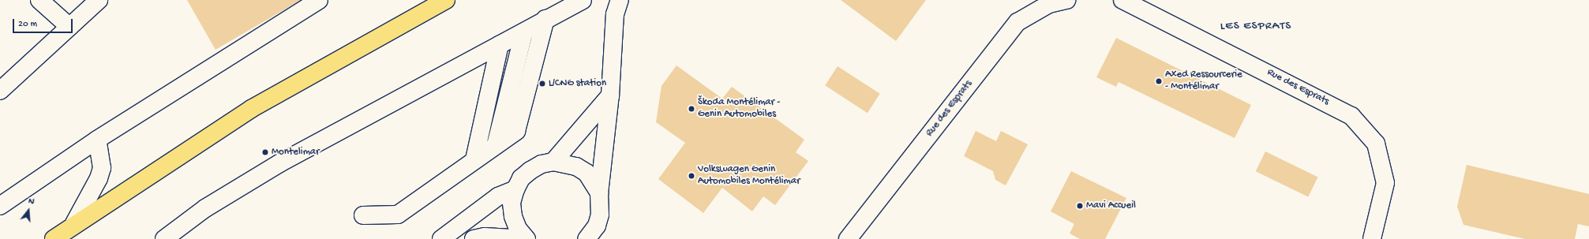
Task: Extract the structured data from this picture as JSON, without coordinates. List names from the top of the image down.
{
  "streets": {
    "street": ["Rue des Esprats"]
  },
  "districts": ["LES ESPRATS"],
  "places": [
    "Axed Ressourcerie - Montélimar",
    "L/CNG station",
    "Škoda Montélimar - Genin Automobiles",
    "Montelimar",
    "Volkswagen Genin Automobiles Montélimar",
    "Mavi Accueil"
  ],
  "scale_bar": "20 m",
  "north": "top"
}
